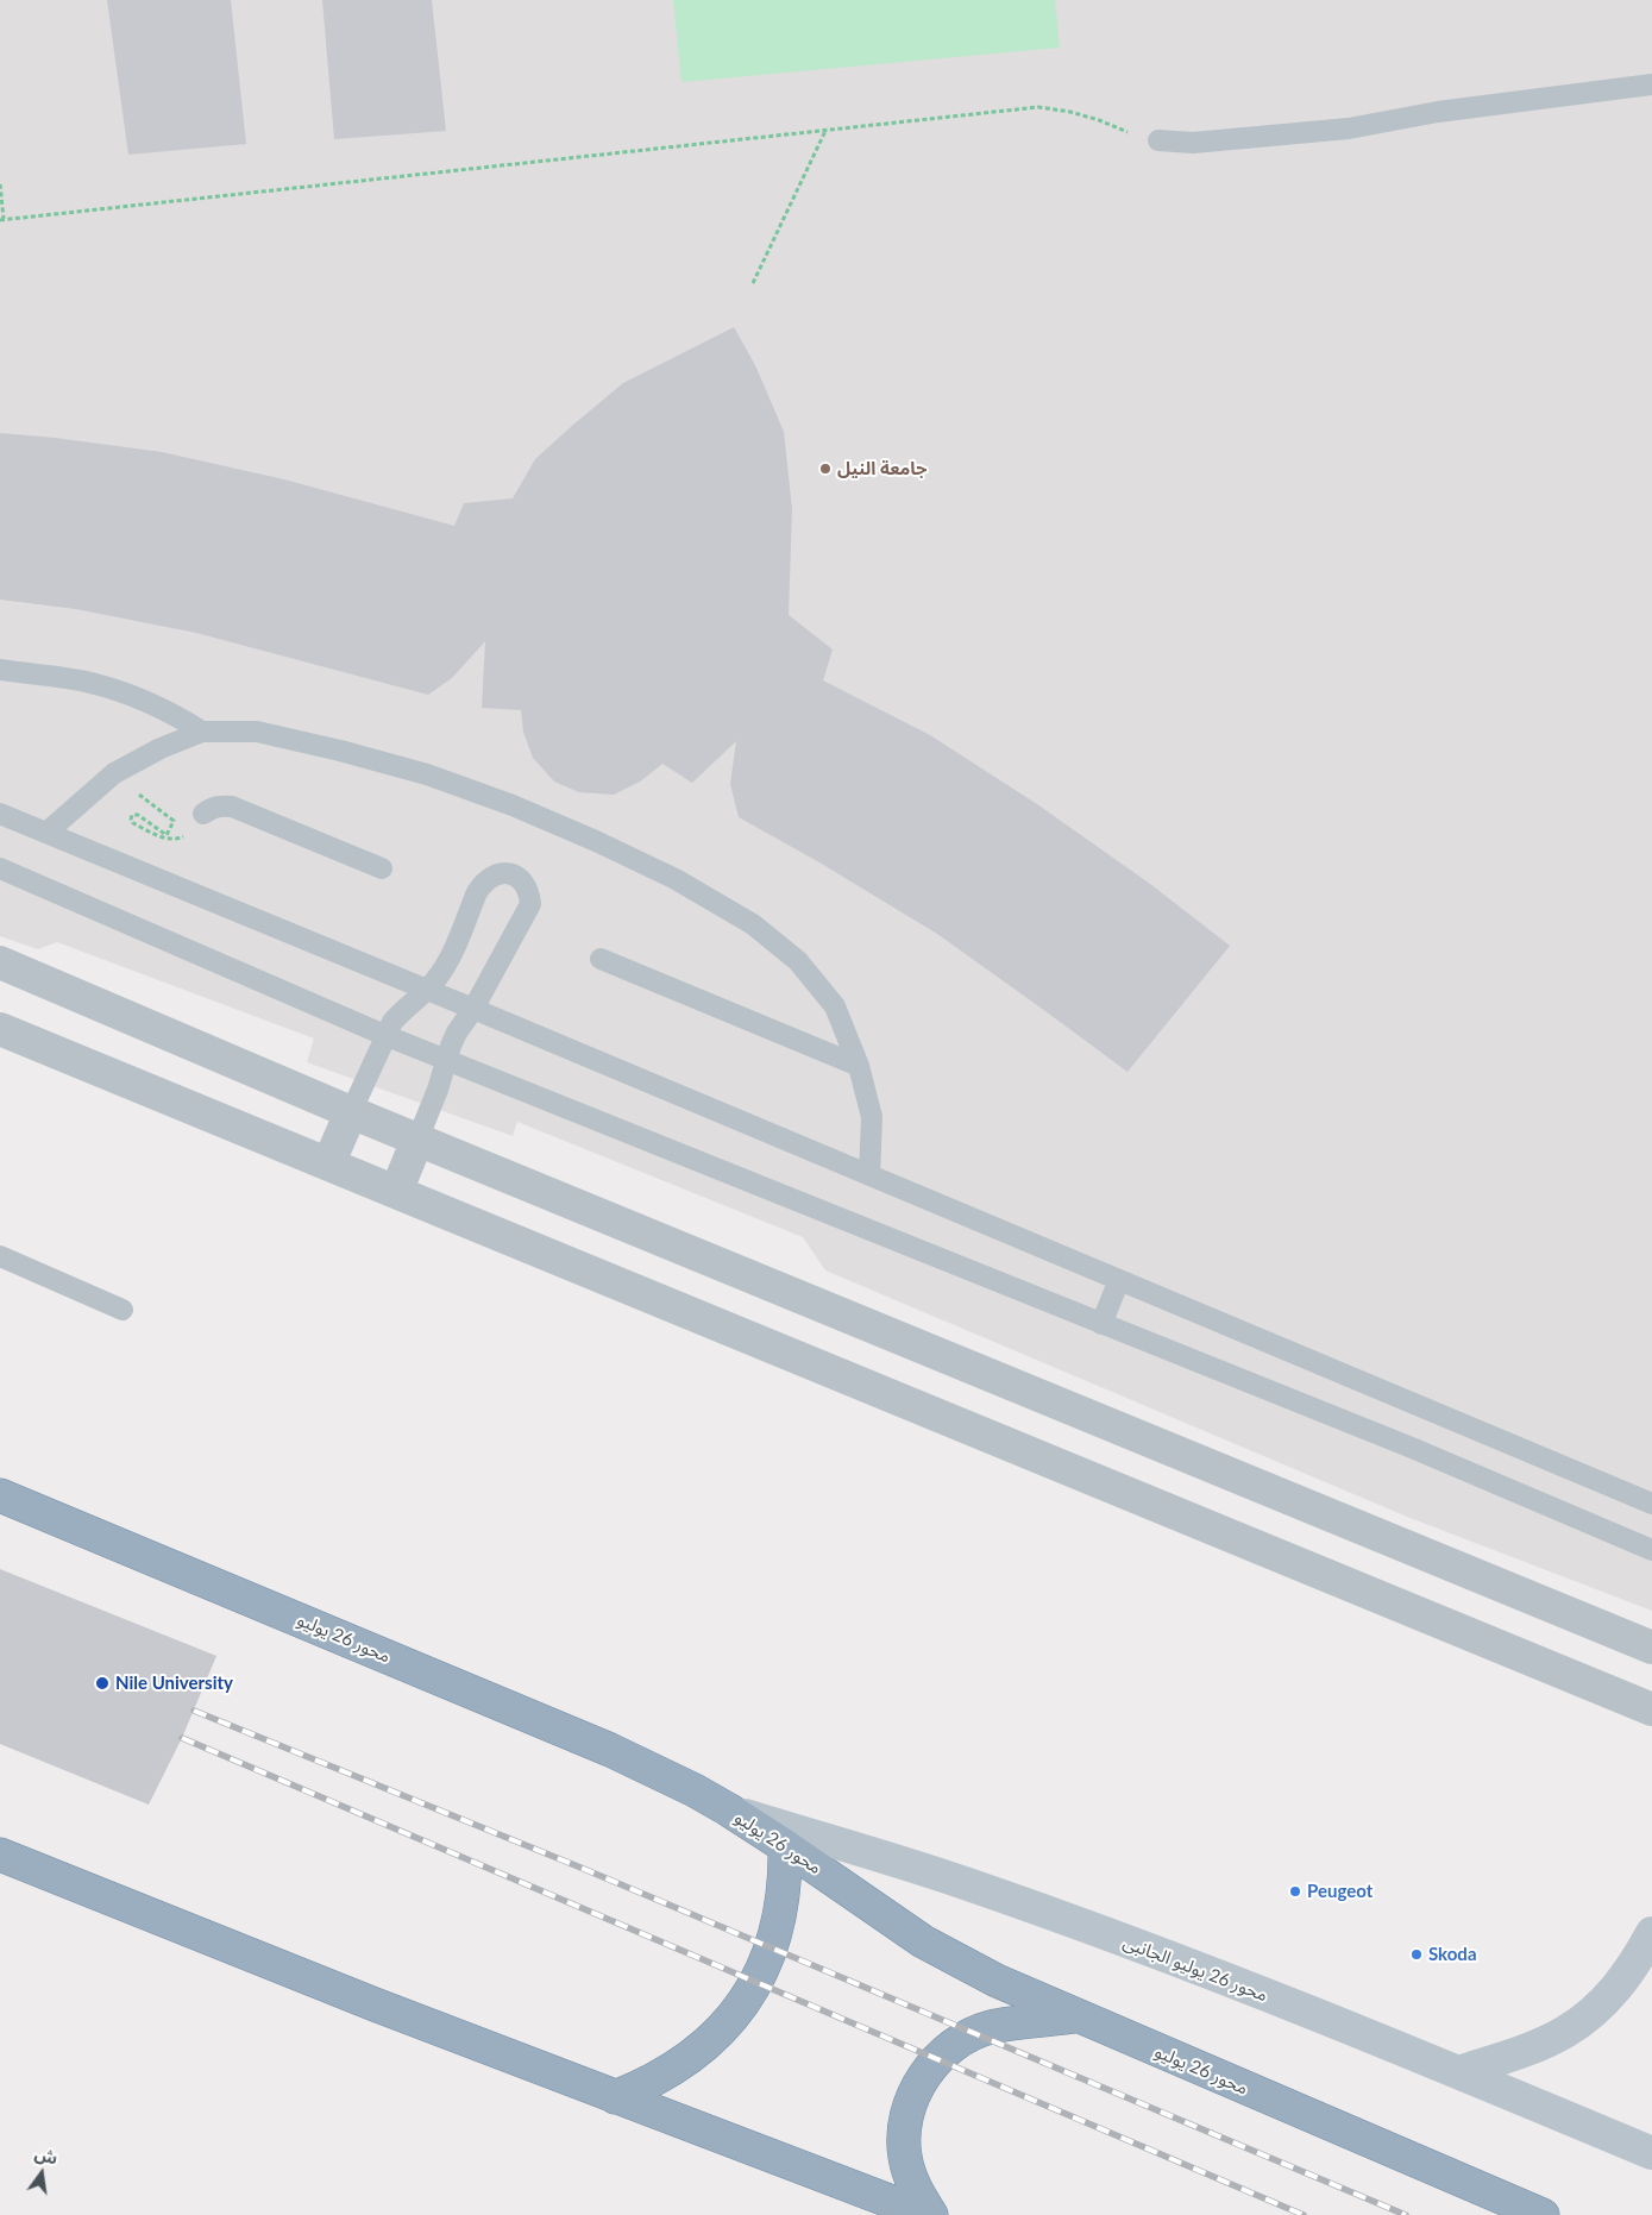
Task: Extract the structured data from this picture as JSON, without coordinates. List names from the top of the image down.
{
  "streets": {
    "highway": ["محور 26 يوليو"],
    "main road": ["محور 26 يوليو الجانبى"]
  },
  "crossings": [
    ["محور 26 يوليو", "محور 26 يوليو الجانبى"]
  ],
  "places": [
    "جامعة النيل",
    "Nile University",
    "Peugeot",
    "Skoda"
  ],
  "north": "top"
}
